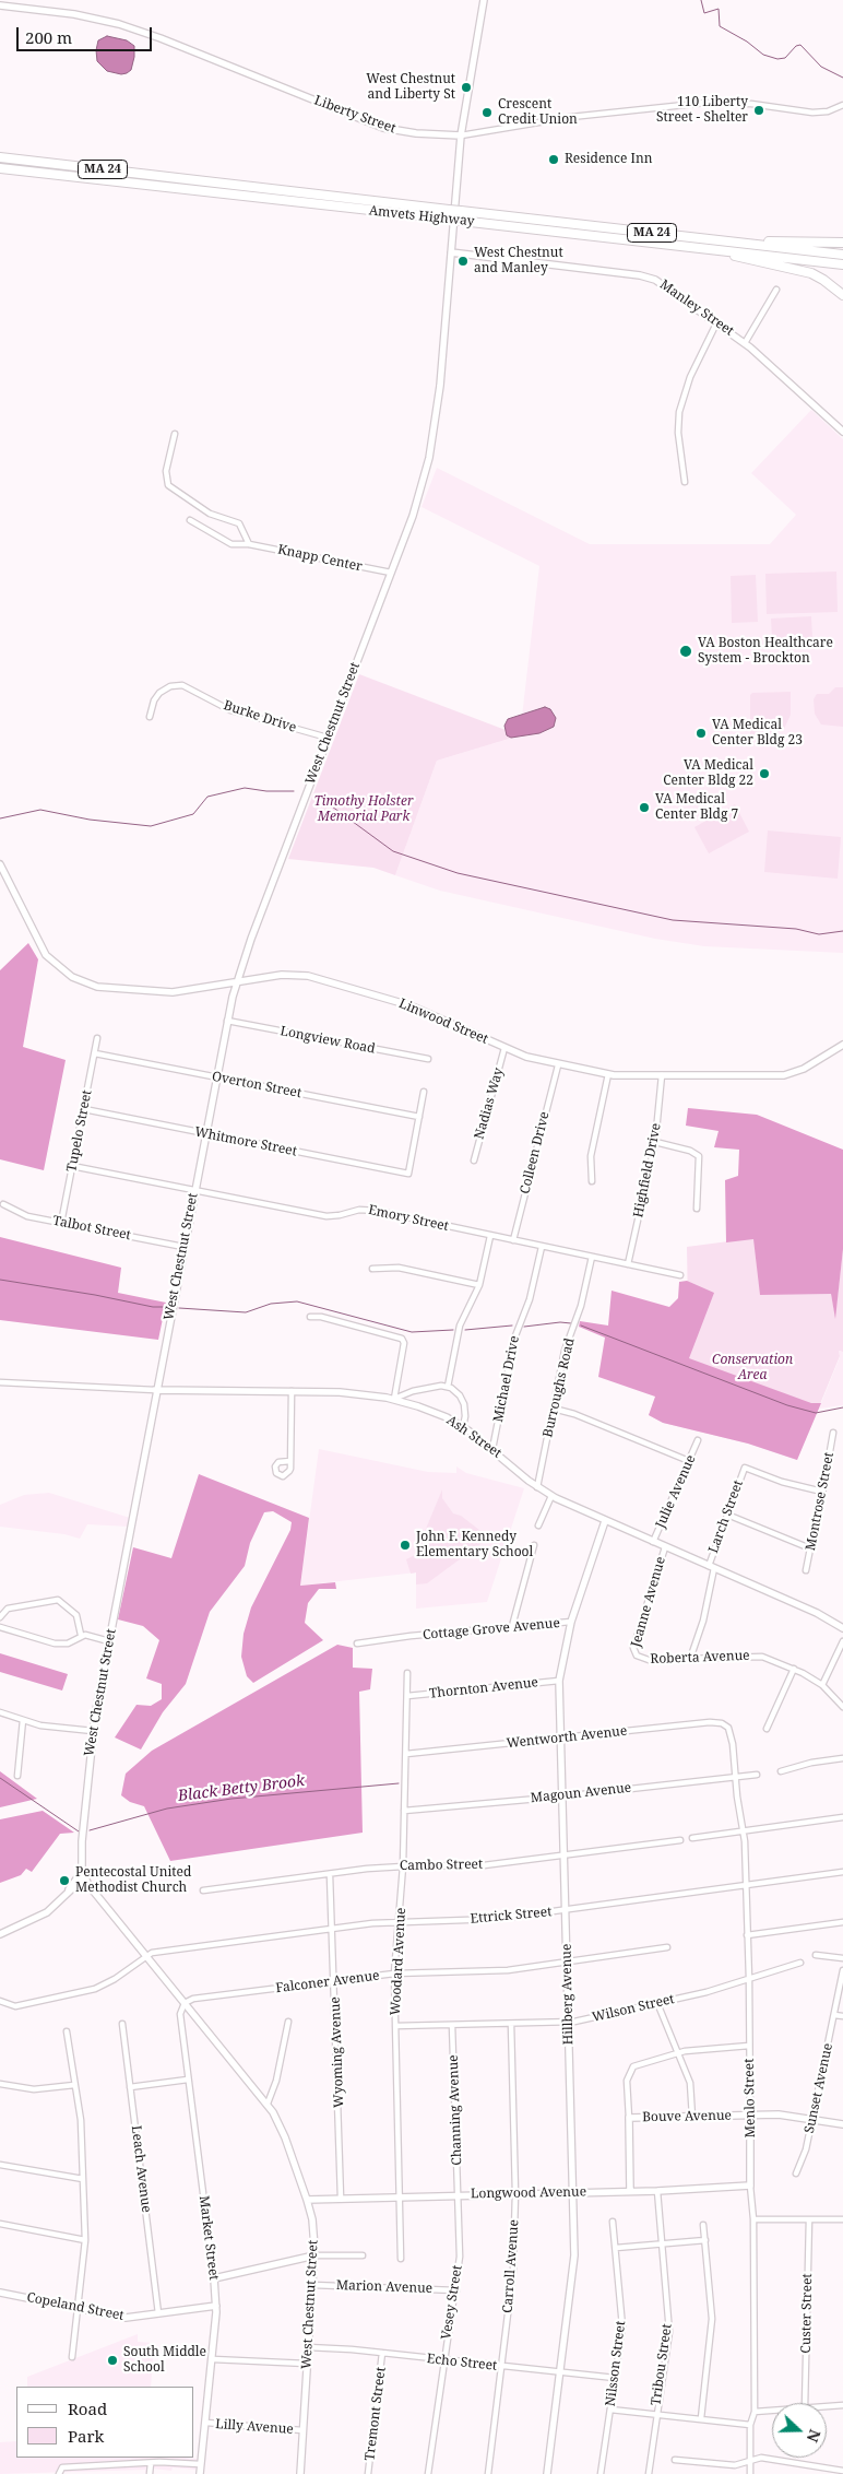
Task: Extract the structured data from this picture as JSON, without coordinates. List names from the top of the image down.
{
  "streets": {
    "highway": ["MA 24", "Amvets Highway"],
    "main road": [
      "Liberty Street",
      "Manley Street",
      "West Chestnut Street",
      "Linwood Street",
      "Ash Street",
      "Hillberg Avenue",
      "Menlo Street",
      "Bouve Avenue",
      "Longwood Avenue",
      "Market Street",
      "Copeland Street"
    ],
    "street": [
      "Knapp Center",
      "Burke Drive",
      "Longview Road",
      "Overton Street",
      "Nadias Way",
      "Tupelo Street",
      "Whitmore Street",
      "Colleen Drive",
      "Highfield Drive",
      "Emory Street",
      "Talbot Street",
      "Michael Drive",
      "Burroughs Road",
      "Julie Avenue",
      "Montrose Street",
      "Larch Street",
      "Jeanne Avenue",
      "Cottage Grove Avenue",
      "Roberta Avenue",
      "Thornton Avenue",
      "Wentworth Avenue",
      "Magoun Avenue",
      "Cambo Street",
      "Ettrick Street",
      "Woodard Avenue",
      "Falconer Avenue",
      "Wilson Street",
      "Wyoming Avenue",
      "Sunset Avenue",
      "Channing Avenue",
      "Leach Avenue",
      "Carroll Avenue",
      "Marion Avenue",
      "Vesey Street",
      "Custer Street",
      "Echo Street",
      "Nilsson Street",
      "Tribou Street",
      "Tremont Street",
      "Lilly Avenue"
    ]
  },
  "crossings": [
    ["Liberty Street", "West Chestnut Street"],
    ["Manley Street", "West Chestnut Street"],
    ["Knapp Center", "West Chestnut Street"],
    ["Burke Drive", "West Chestnut Street"],
    ["West Chestnut Street", "Linwood Street"],
    ["West Chestnut Street", "Longview Road"],
    ["West Chestnut Street", "Overton Street"],
    ["West Chestnut Street", "Whitmore Street"],
    ["West Chestnut Street", "Emory Street"],
    ["West Chestnut Street", "Talbot Street"],
    ["West Chestnut Street", "Ash Street"],
    ["West Chestnut Street", "Ettrick Street"],
    ["West Chestnut Street", "Falconer Avenue"],
    ["West Chestnut Street", "Longwood Avenue"],
    ["West Chestnut Street", "Market Street"],
    ["West Chestnut Street", "Marion Avenue"],
    ["West Chestnut Street", "Echo Street"],
    ["West Chestnut Street", "Lilly Avenue"],
    ["Linwood Street", "Nadias Way"],
    ["Linwood Street", "Colleen Drive"],
    ["Linwood Street", "Highfield Drive"],
    ["Overton Street", "Tupelo Street"],
    ["Overton Street", "Whitmore Street"],
    ["Tupelo Street", "Whitmore Street"],
    ["Tupelo Street", "Emory Street"],
    ["Tupelo Street", "Talbot Street"],
    ["Colleen Drive", "Emory Street"],
    ["Highfield Drive", "Emory Street"],
    ["Emory Street", "Michael Drive"],
    ["Emory Street", "Burroughs Road"],
    ["Michael Drive", "Ash Street"],
    ["Burroughs Road", "Ash Street"],
    ["Ash Street", "Julie Avenue"],
    ["Ash Street", "Larch Street"],
    ["Ash Street", "Jeanne Avenue"],
    ["Ash Street", "Hillberg Avenue"],
    ["Montrose Street", "Larch Street"],
    ["Larch Street", "Roberta Avenue"],
    ["Jeanne Avenue", "Roberta Avenue"],
    ["Cottage Grove Avenue", "Hillberg Avenue"],
    ["Thornton Avenue", "Woodard Avenue"],
    ["Thornton Avenue", "Hillberg Avenue"],
    ["Wentworth Avenue", "Woodard Avenue"],
    ["Wentworth Avenue", "Hillberg Avenue"],
    ["Wentworth Avenue", "Menlo Street"],
    ["Magoun Avenue", "Woodard Avenue"],
    ["Magoun Avenue", "Hillberg Avenue"],
    ["Magoun Avenue", "Menlo Street"],
    ["Cambo Street", "Woodard Avenue"],
    ["Cambo Street", "Hillberg Avenue"],
    ["Cambo Street", "Wyoming Avenue"],
    ["Ettrick Street", "Woodard Avenue"],
    ["Ettrick Street", "Hillberg Avenue"],
    ["Ettrick Street", "Wyoming Avenue"],
    ["Ettrick Street", "Menlo Street"],
    ["Woodard Avenue", "Falconer Avenue"],
    ["Woodard Avenue", "Wilson Street"],
    ["Woodard Avenue", "Longwood Avenue"],
    ["Falconer Avenue", "Hillberg Avenue"],
    ["Falconer Avenue", "Wyoming Avenue"],
    ["Falconer Avenue", "Market Street"],
    ["Hillberg Avenue", "Wilson Street"],
    ["Hillberg Avenue", "Longwood Avenue"],
    ["Hillberg Avenue", "Echo Street"],
    ["Wilson Street", "Menlo Street"],
    ["Wilson Street", "Channing Avenue"],
    ["Wilson Street", "Carroll Avenue"],
    ["Wyoming Avenue", "Longwood Avenue"],
    ["Sunset Avenue", "Bouve Avenue"],
    ["Menlo Street", "Bouve Avenue"],
    ["Menlo Street", "Longwood Avenue"],
    ["Channing Avenue", "Longwood Avenue"],
    ["Channing Avenue", "Vesey Street"],
    ["Leach Avenue", "Copeland Street"],
    ["Longwood Avenue", "Carroll Avenue"],
    ["Longwood Avenue", "Vesey Street"],
    ["Longwood Avenue", "Tribou Street"],
    ["Market Street", "Copeland Street"],
    ["Market Street", "Lilly Avenue"],
    ["Carroll Avenue", "Echo Street"],
    ["Marion Avenue", "Vesey Street"],
    ["Vesey Street", "Echo Street"],
    ["Echo Street", "Nilsson Street"],
    ["Echo Street", "Tremont Street"]
  ],
  "water": ["Black Betty Brook"],
  "parks": ["Timothy Holster Memorial Park", "Conservation Area"],
  "places": [
    "West Chestnut and Liberty St",
    "110 Liberty Street - Shelter",
    "Crescent Credit Union",
    "Residence Inn",
    "West Chestnut and Manley",
    "VA Boston Healthcare System - Brockton",
    "VA Medical Center Bldg 23",
    "VA Medical Center Bldg 22",
    "VA Medical Center Bldg 7",
    "John F. Kennedy Elementary School",
    "Pentecostal United Methodist Church",
    "South Middle School"
  ],
  "legend": ["Road", "Park"],
  "scale_bar": "200 m",
  "north": "right"
}
